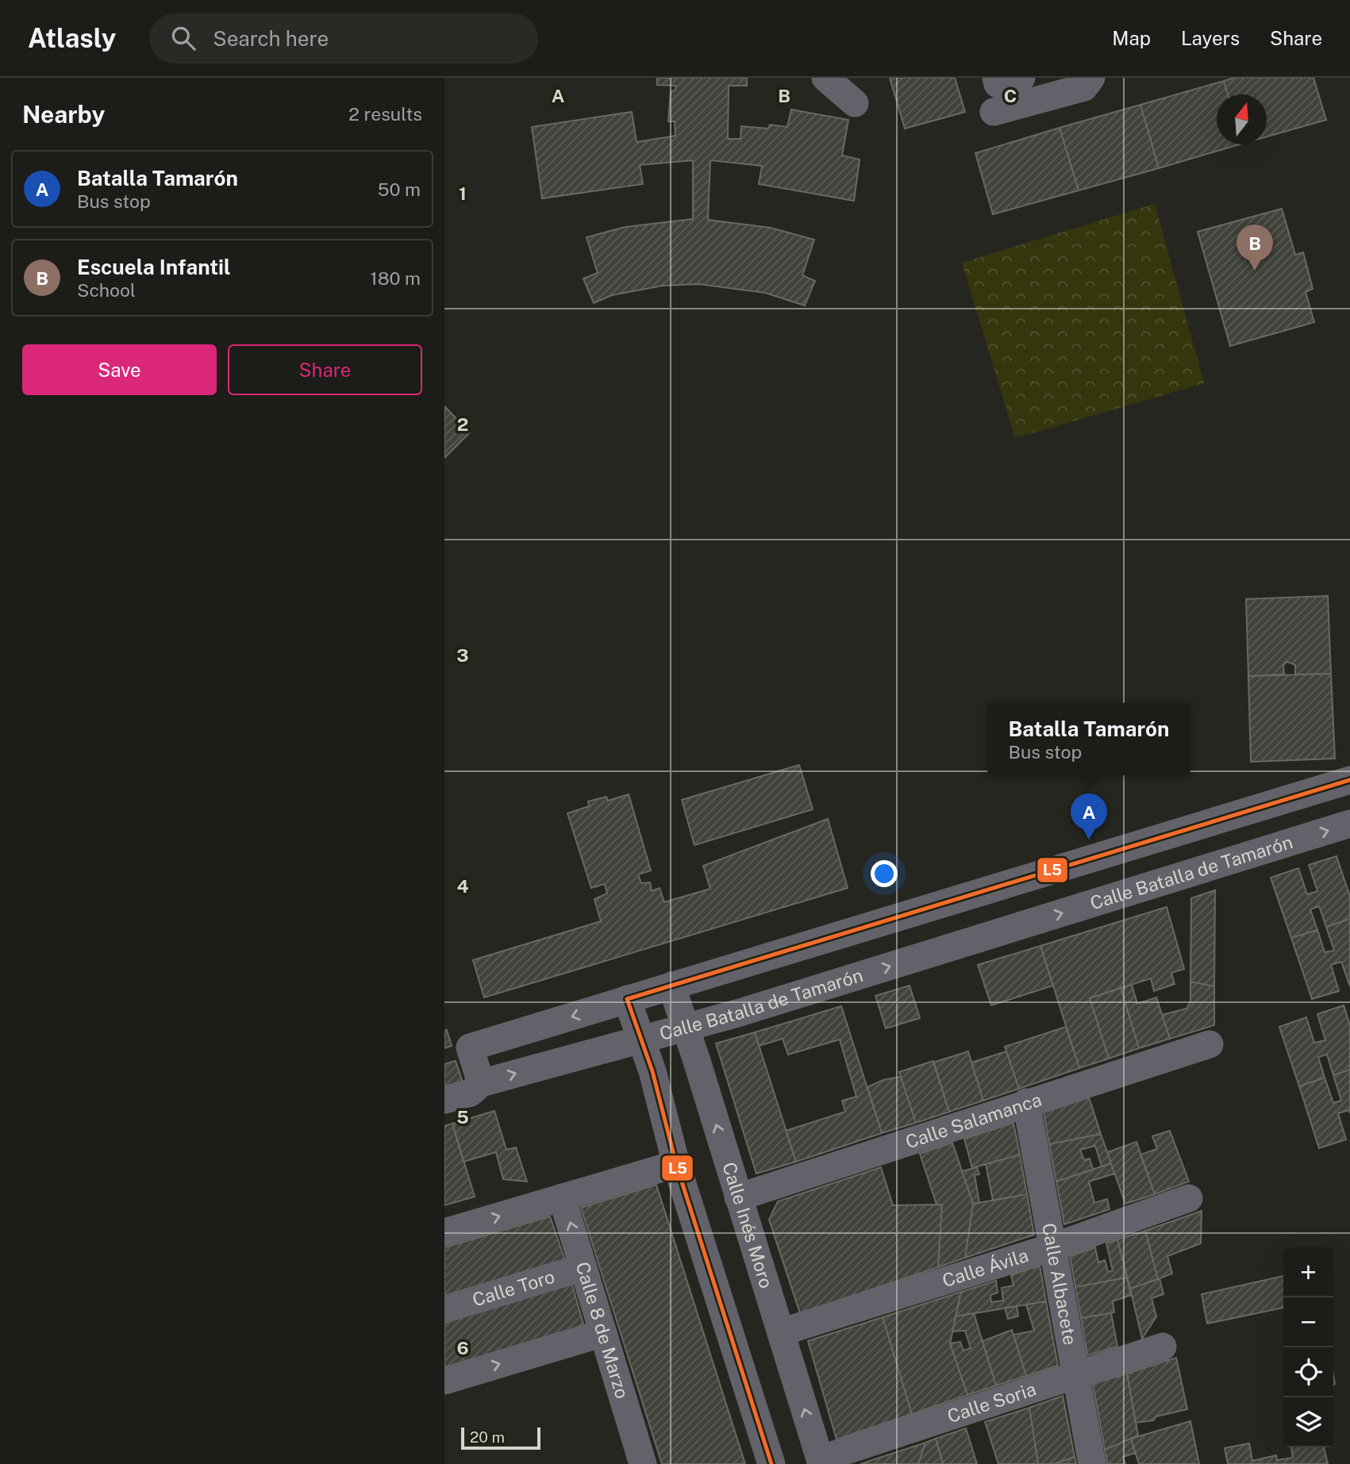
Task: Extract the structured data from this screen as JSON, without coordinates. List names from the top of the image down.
{
  "streets": {
    "street": [
      "Calle Batalla de Tamarón",
      "Calle Salamanca",
      "Calle Inés Moro",
      "Calle Ávila",
      "Calle Albacete",
      "Calle Toro",
      "Calle 8 de Marzo",
      "Calle Soria"
    ]
  },
  "crossings": [
    ["Calle Batalla de Tamarón", "Calle Inés Moro"],
    ["Calle Salamanca", "Calle Inés Moro"],
    ["Calle Salamanca", "Calle Albacete"],
    ["Calle Inés Moro", "Calle Ávila"],
    ["Calle Inés Moro", "Calle Soria"],
    ["Calle Ávila", "Calle Albacete"],
    ["Calle Albacete", "Calle Soria"],
    ["Calle Toro", "Calle 8 de Marzo"]
  ],
  "lines": ["transit line L5"],
  "scale_bar": "20 m",
  "north": "top",
  "page": {
    "header": "Atlasly",
    "search": "Search here",
    "nav": ["Map", "Layers", "Share"],
    "heading": ["Nearby", "2 results"],
    "list": [
      {
        "mark": "A",
        "name": "Batalla Tamarón",
        "note": "Bus stop",
        "value": "50 m"
      },
      {
        "mark": "B",
        "name": "Escuela Infantil",
        "note": "School",
        "value": "180 m"
      }
    ],
    "pins": ["B", "A"],
    "buttons": ["Save", "Share"],
    "popup": ["Batalla Tamarón", "Bus stop"],
    "map_buttons": ["+", "−"],
    "scale": "20 m"
  },
  "grid": {
    "columns": ["A", "B", "C"],
    "rows": [
      "1",
      "2",
      "3",
      "4",
      "5",
      "6"
    ]
  }
}
